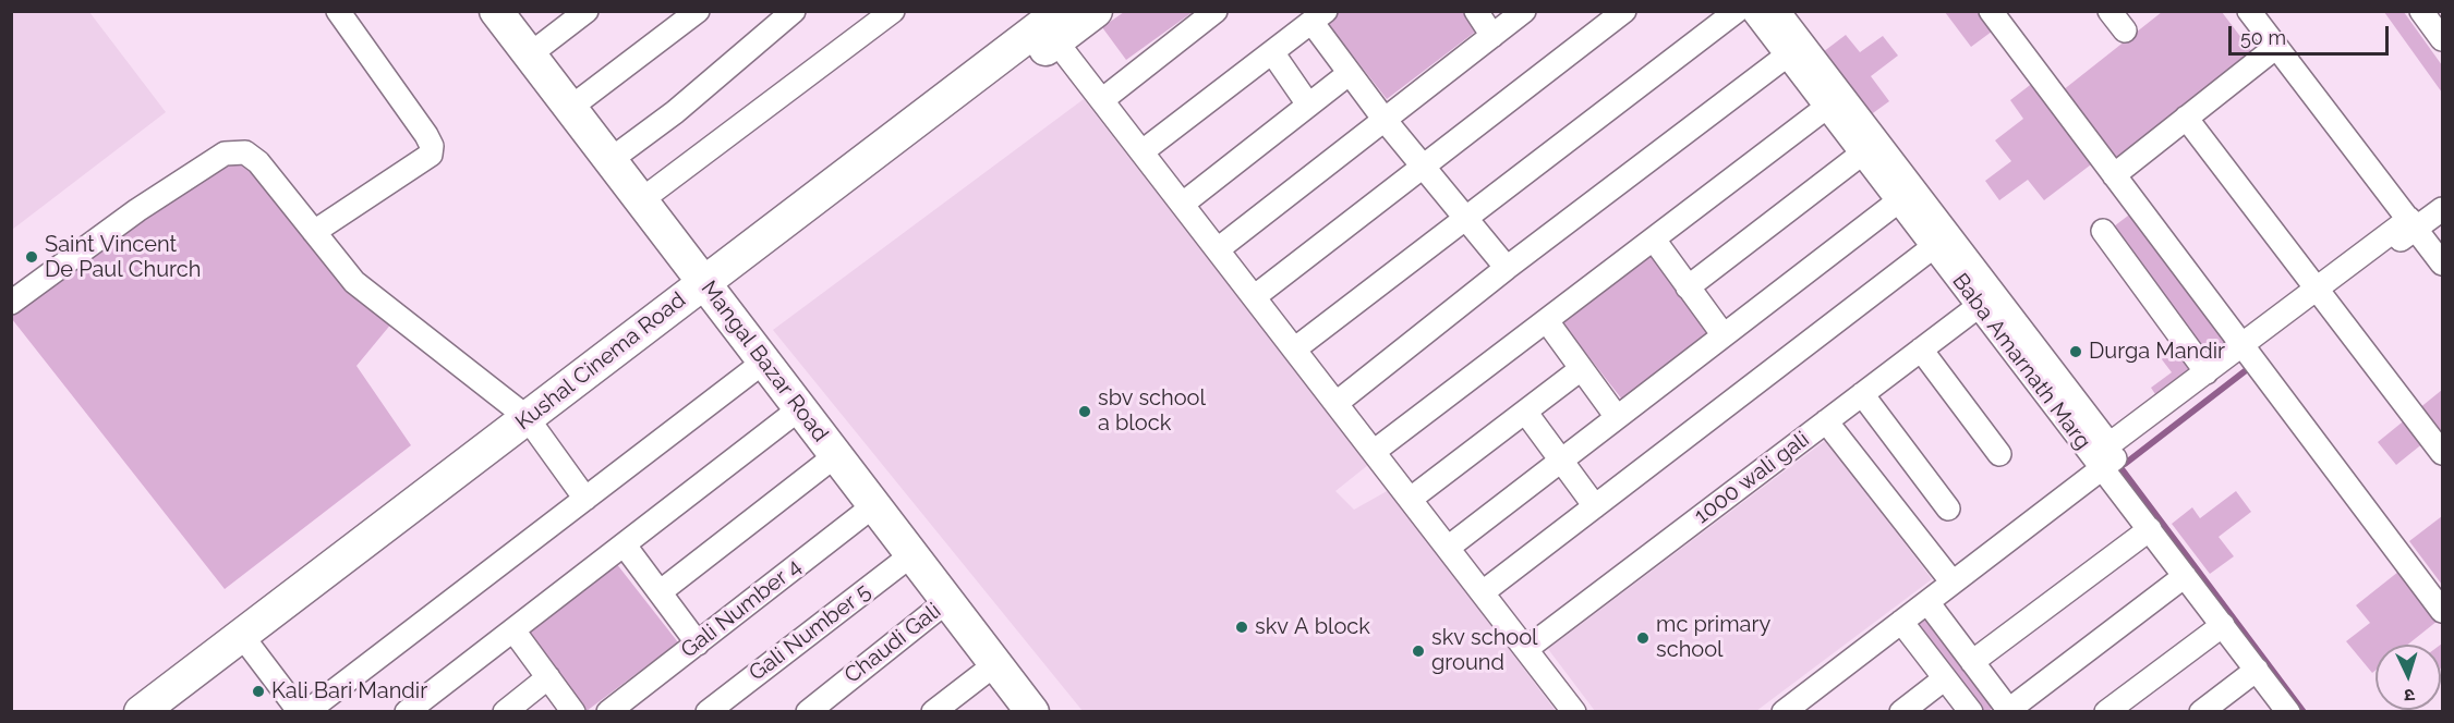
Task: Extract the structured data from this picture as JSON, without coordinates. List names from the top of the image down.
{
  "streets": {
    "street": [
      "Kushal Cinema Road",
      "Mangal Bazar Road",
      "Baba Amarnath Marg",
      "1000 wali gali",
      "Gali Number 4",
      "Gali Number 5",
      "Chaudi Gali"
    ]
  },
  "crossings": [
    ["Kushal Cinema Road", "Mangal Bazar Road"],
    ["Mangal Bazar Road", "Gali Number 4"],
    ["Mangal Bazar Road", "Gali Number 5"],
    ["Mangal Bazar Road", "Chaudi Gali"],
    ["Baba Amarnath Marg", "1000 wali gali"]
  ],
  "places": [
    "Saint Vincent De Paul Church",
    "Durga Mandir",
    "sbv school a block",
    "skv A block",
    "mc primary school",
    "skv school ground",
    "Kali Bari Mandir"
  ],
  "scale_bar": "50 m",
  "north": "bottom"
}
